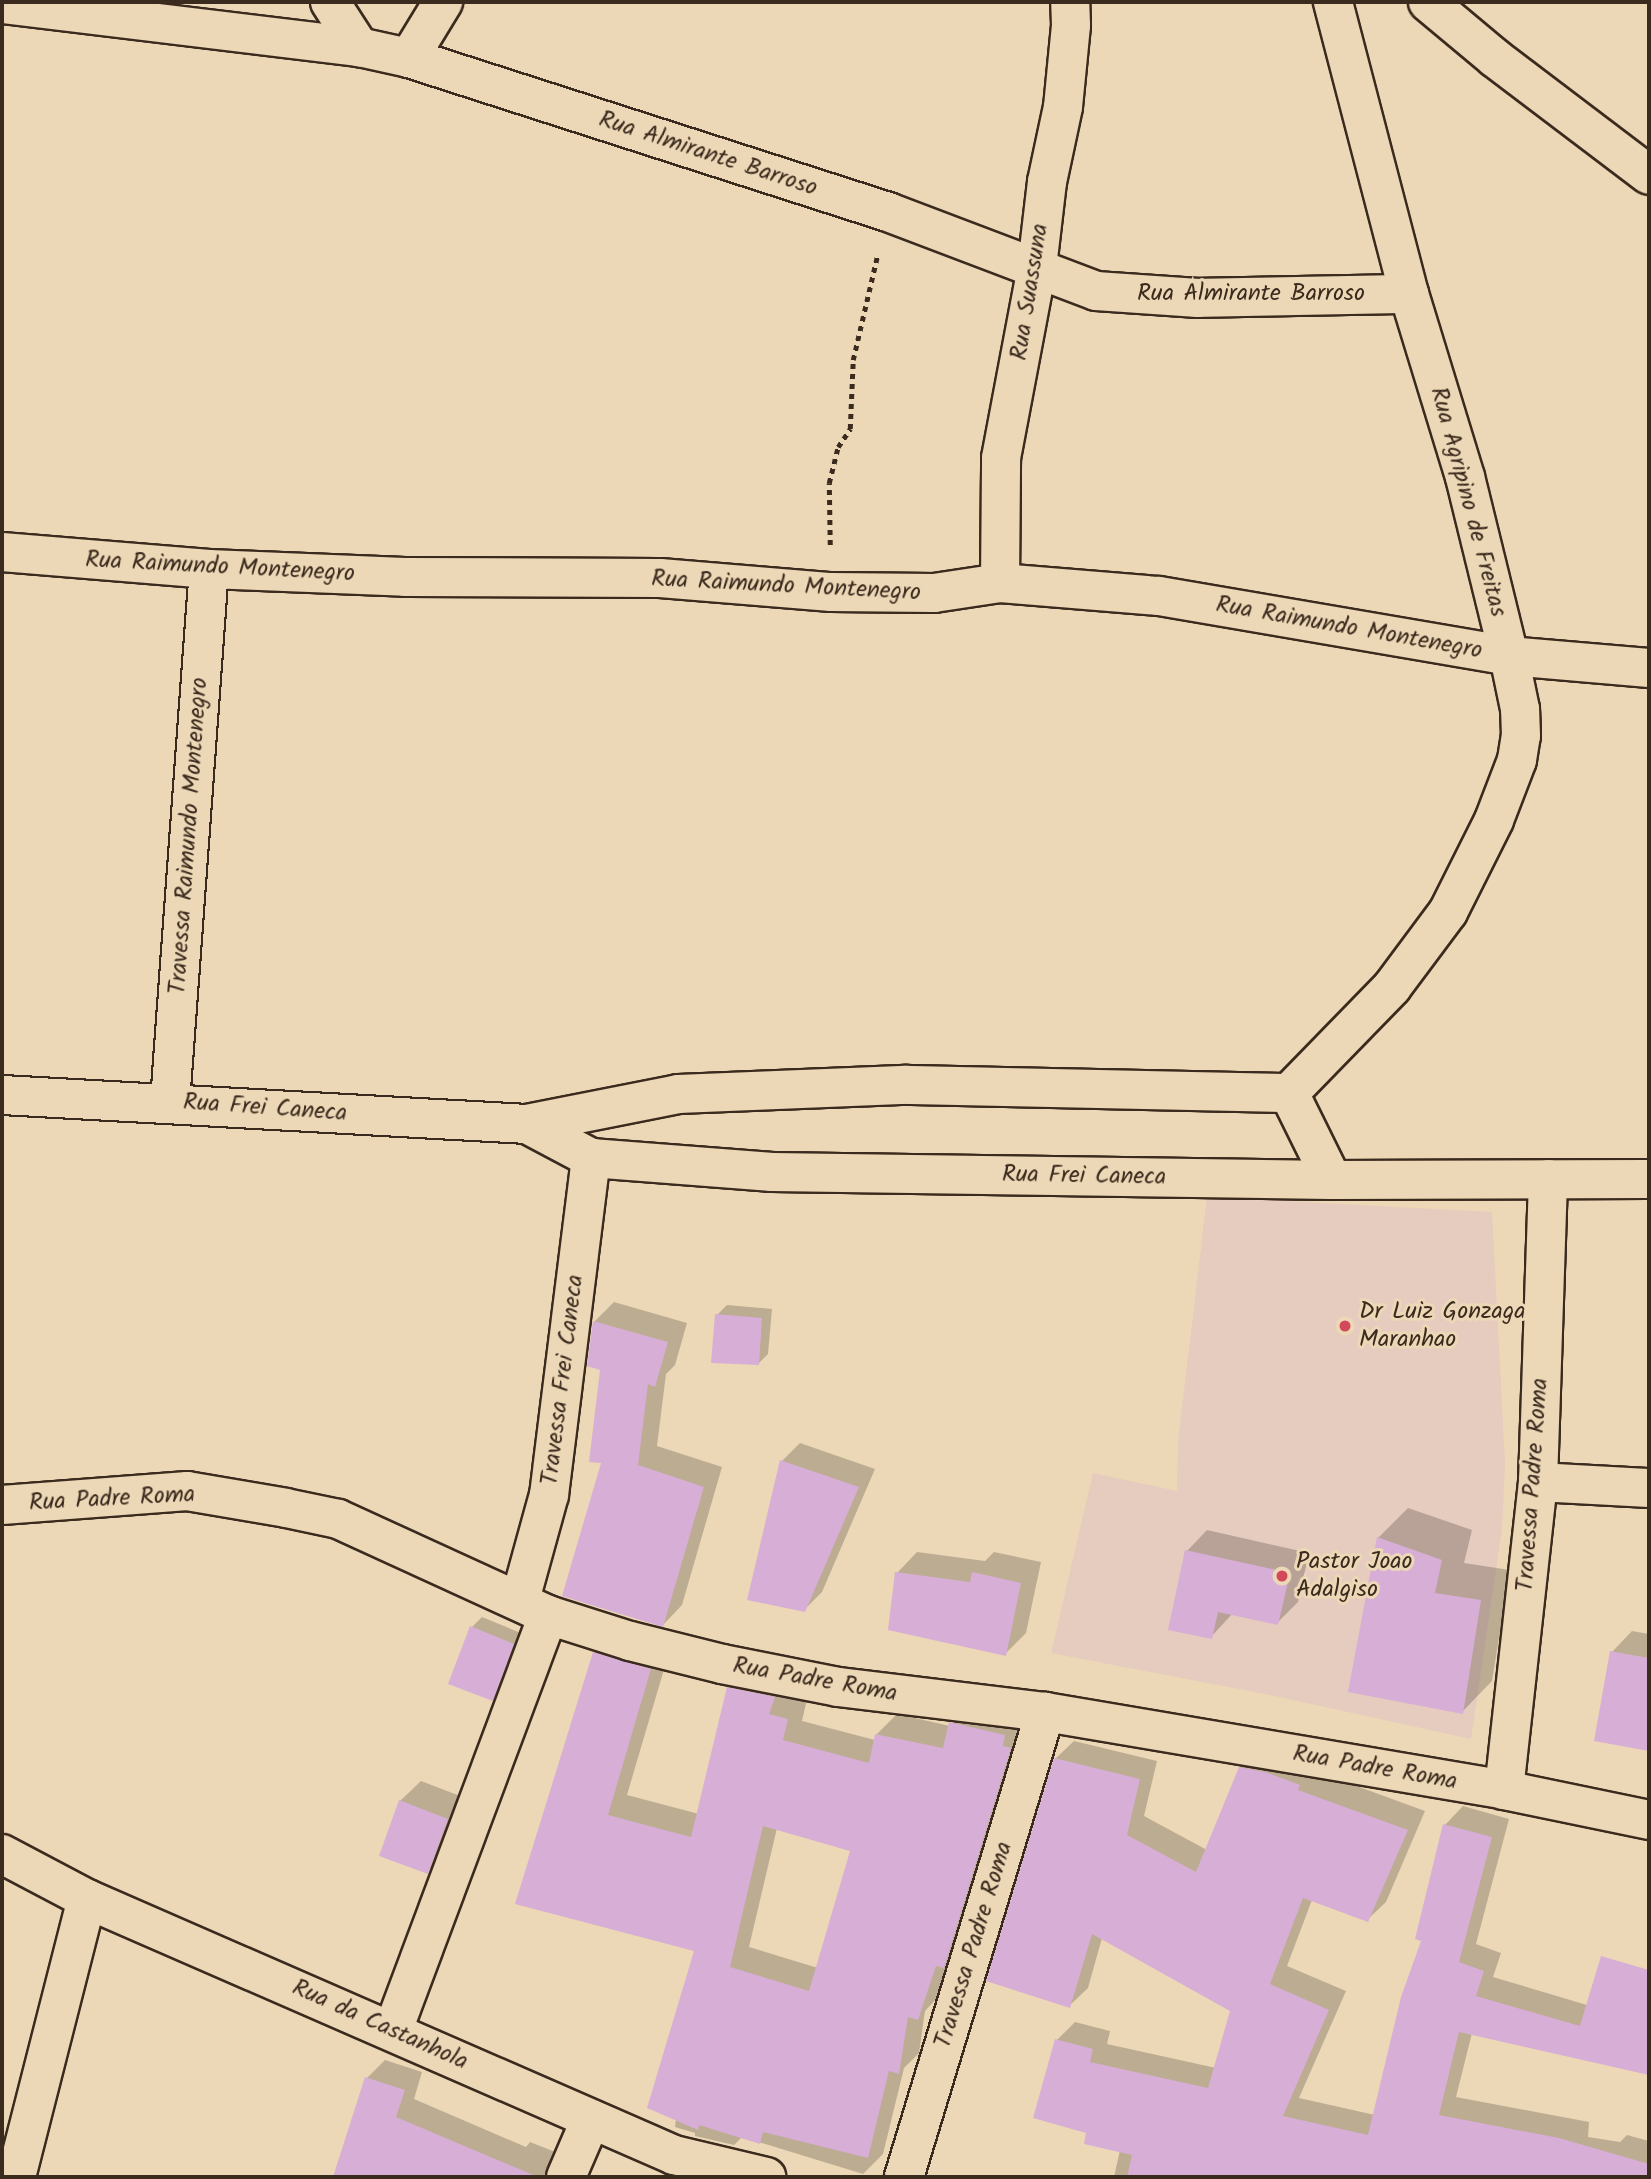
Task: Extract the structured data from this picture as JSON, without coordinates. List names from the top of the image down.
{
  "streets": {
    "street": [
      "Rua Almirante Barroso",
      "Rua Suassuna",
      "Rua Agripino de Freitas",
      "Rua Raimundo Montenegro",
      "Travessa Raimundo Montenegro",
      "Rua Frei Caneca",
      "Travessa Frei Caneca",
      "Travessa Padre Roma",
      "Rua Padre Roma",
      "Rua da Castanhola"
    ]
  },
  "crossings": [
    ["Rua Almirante Barroso", "Rua Suassuna"],
    ["Rua Almirante Barroso", "Rua Agripino de Freitas"],
    ["Rua Suassuna", "Rua Raimundo Montenegro"],
    ["Rua Agripino de Freitas", "Rua Raimundo Montenegro"],
    ["Rua Agripino de Freitas", "Rua Frei Caneca"],
    ["Rua Raimundo Montenegro", "Travessa Raimundo Montenegro"],
    ["Travessa Raimundo Montenegro", "Rua Frei Caneca"],
    ["Rua Frei Caneca", "Travessa Frei Caneca"],
    ["Rua Frei Caneca", "Travessa Padre Roma"],
    ["Travessa Frei Caneca", "Rua Padre Roma"],
    ["Travessa Frei Caneca", "Rua da Castanhola"],
    ["Travessa Padre Roma", "Rua Padre Roma"]
  ],
  "places": ["Dr Luiz Gonzaga Maranhao", "Pastor Joao Adalgiso"]
}
